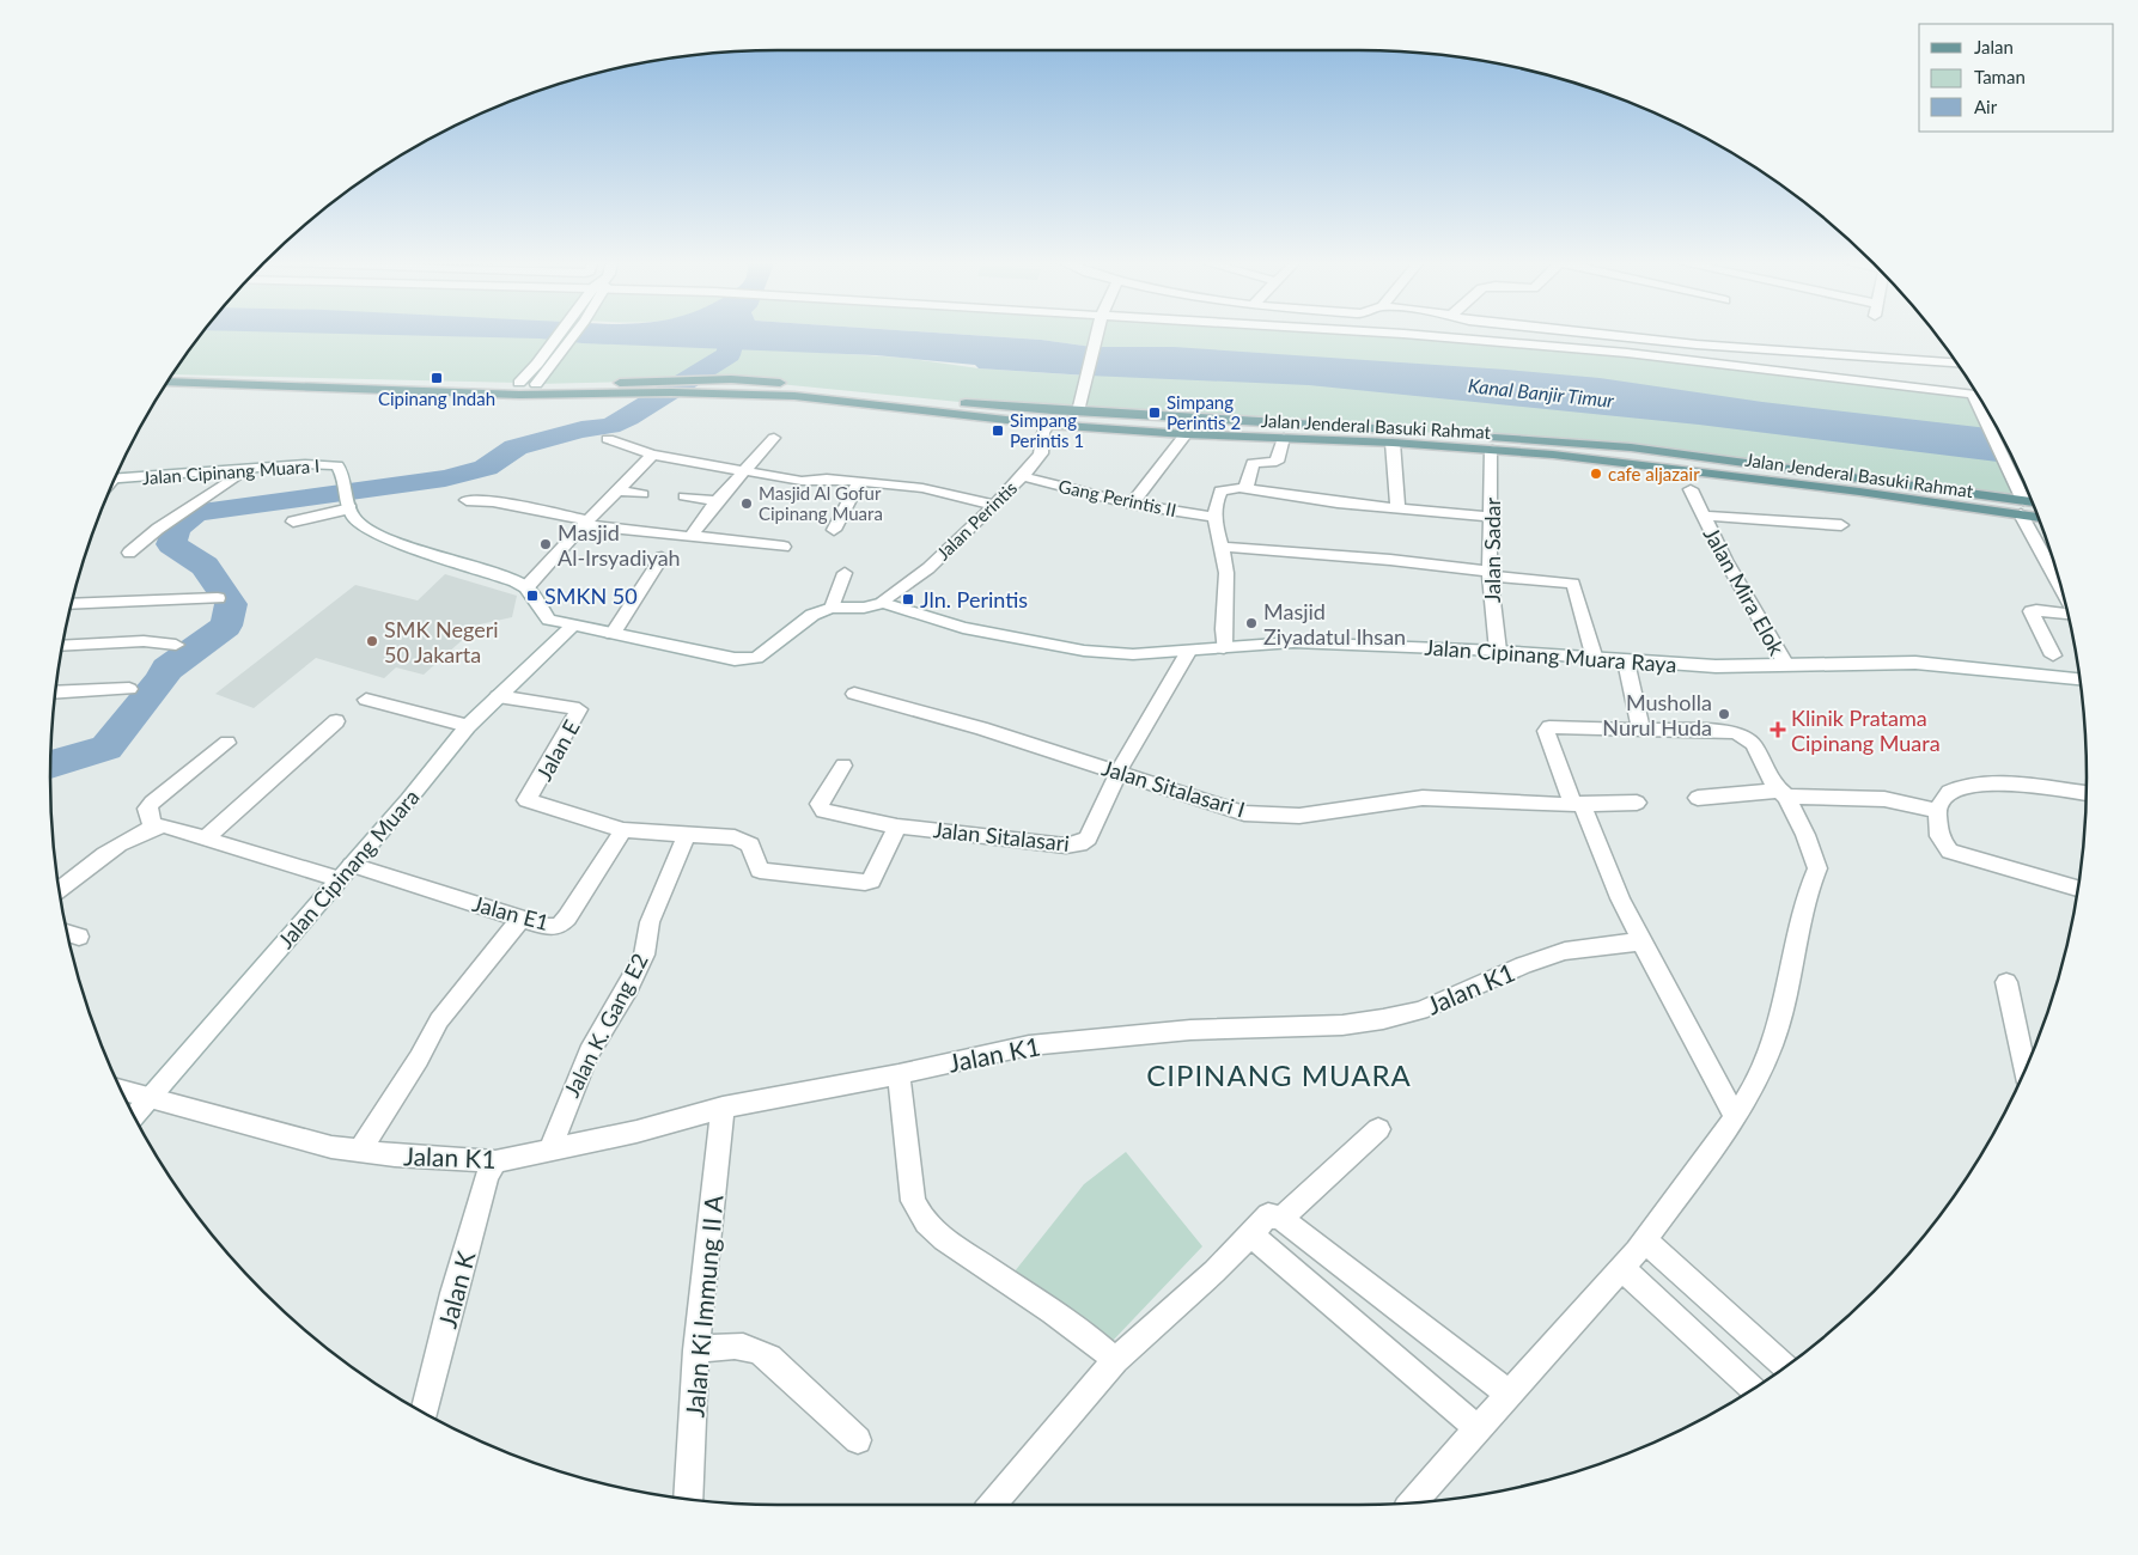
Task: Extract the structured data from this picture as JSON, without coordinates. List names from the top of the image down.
{
  "streets": {
    "main road": ["Jalan Jenderal Basuki Rahmat"],
    "street": [
      "Jalan Cipinang Muara I",
      "Gang Perintis II",
      "Jalan Perintis",
      "Jalan Sadar",
      "Jalan Mira Elok",
      "Jalan Cipinang Muara Raya",
      "Jalan E",
      "Jalan Sitalasari I",
      "Jalan Sitalasari",
      "Jalan Cipinang Muara",
      "Jalan E1",
      "Jalan K1",
      "Jalan K. Gang E2",
      "Jalan K",
      "Jalan Ki Immung II A"
    ]
  },
  "crossings": [
    ["Jalan Jenderal Basuki Rahmat", "Jalan Perintis"],
    ["Jalan Jenderal Basuki Rahmat", "Jalan Sadar"],
    ["Gang Perintis II", "Jalan Perintis"],
    ["Jalan Perintis", "Jalan Cipinang Muara Raya"],
    ["Jalan Sadar", "Jalan Cipinang Muara Raya"],
    ["Jalan Mira Elok", "Jalan Cipinang Muara Raya"],
    ["Jalan Cipinang Muara Raya", "Jalan Sitalasari"],
    ["Jalan Cipinang Muara Raya", "Jalan Cipinang Muara"],
    ["Jalan E", "Jalan Cipinang Muara"],
    ["Jalan E", "Jalan E1"],
    ["Jalan Sitalasari I", "Jalan Sitalasari"],
    ["Jalan Cipinang Muara", "Jalan E1"],
    ["Jalan Cipinang Muara", "Jalan K1"],
    ["Jalan K1", "Jalan K. Gang E2"],
    ["Jalan K1", "Jalan K"],
    ["Jalan K1", "Jalan Ki Immung II A"]
  ],
  "districts": ["CIPINANG MUARA"],
  "water": ["Kanal Banjir Timur"],
  "places": {
    "transit": [
      "Cipinang Indah",
      "Simpang Perintis 2",
      "Simpang Perintis 1",
      "SMKN 50",
      "Jln. Perintis"
    ],
    "other": [
      "cafe aljazair",
      "Masjid Al Gofur Cipinang Muara",
      "Masjid Al-Irsyadiyah",
      "Masjid Ziyadatul Ihsan",
      "SMK Negeri 50 Jakarta",
      "Musholla Nurul Huda"
    ],
    "health": ["Klinik Pratama Cipinang Muara"]
  },
  "legend": ["Jalan", "Taman", "Air"]
}
